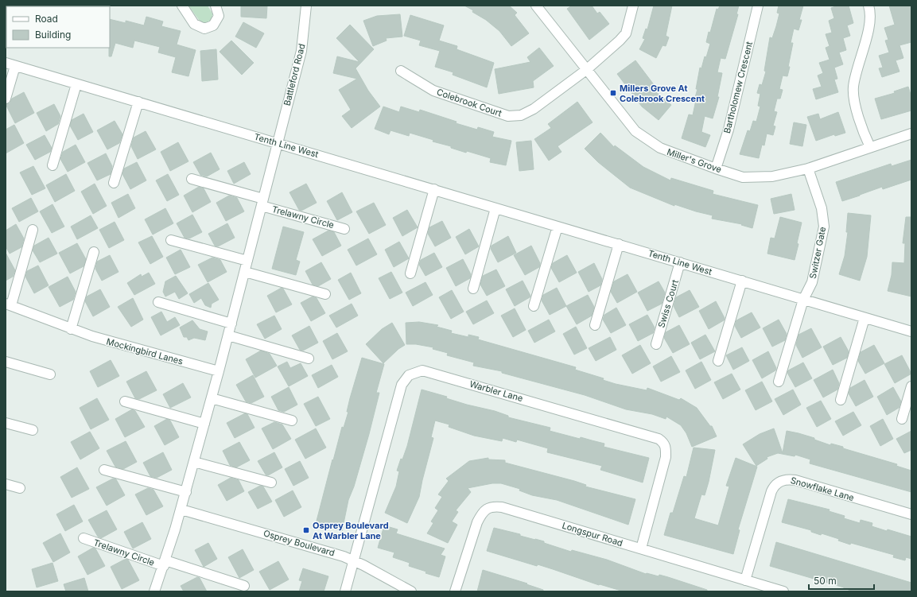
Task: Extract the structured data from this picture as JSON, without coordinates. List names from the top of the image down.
{
  "streets": {
    "street": [
      "Battleford Road",
      "Bartholomew Crescent",
      "Colebrook Court",
      "Tenth Line West",
      "Miller's Grove",
      "Trelawny Circle",
      "Switzer Gate",
      "Swiss Court",
      "Mockingbird Lanes",
      "Warbler Lane",
      "Snowflake Lane",
      "Longspur Road",
      "Osprey Boulevard"
    ]
  },
  "crossings": [
    ["Battleford Road", "Tenth Line West"],
    ["Battleford Road", "Trelawny Circle"],
    ["Bartholomew Crescent", "Miller's Grove"],
    ["Colebrook Court", "Miller's Grove"],
    ["Tenth Line West", "Trelawny Circle"],
    ["Tenth Line West", "Switzer Gate"],
    ["Tenth Line West", "Swiss Court"],
    ["Miller's Grove", "Switzer Gate"],
    ["Trelawny Circle", "Mockingbird Lanes"],
    ["Trelawny Circle", "Osprey Boulevard"],
    ["Warbler Lane", "Longspur Road"],
    ["Warbler Lane", "Osprey Boulevard"],
    ["Snowflake Lane", "Longspur Road"]
  ],
  "places": {
    "transit": ["Millers Grove At Colebrook Crescent", "Osprey Boulevard At Warbler Lane"]
  },
  "legend": ["Road", "Building"],
  "scale_bar": "50 m"
}
